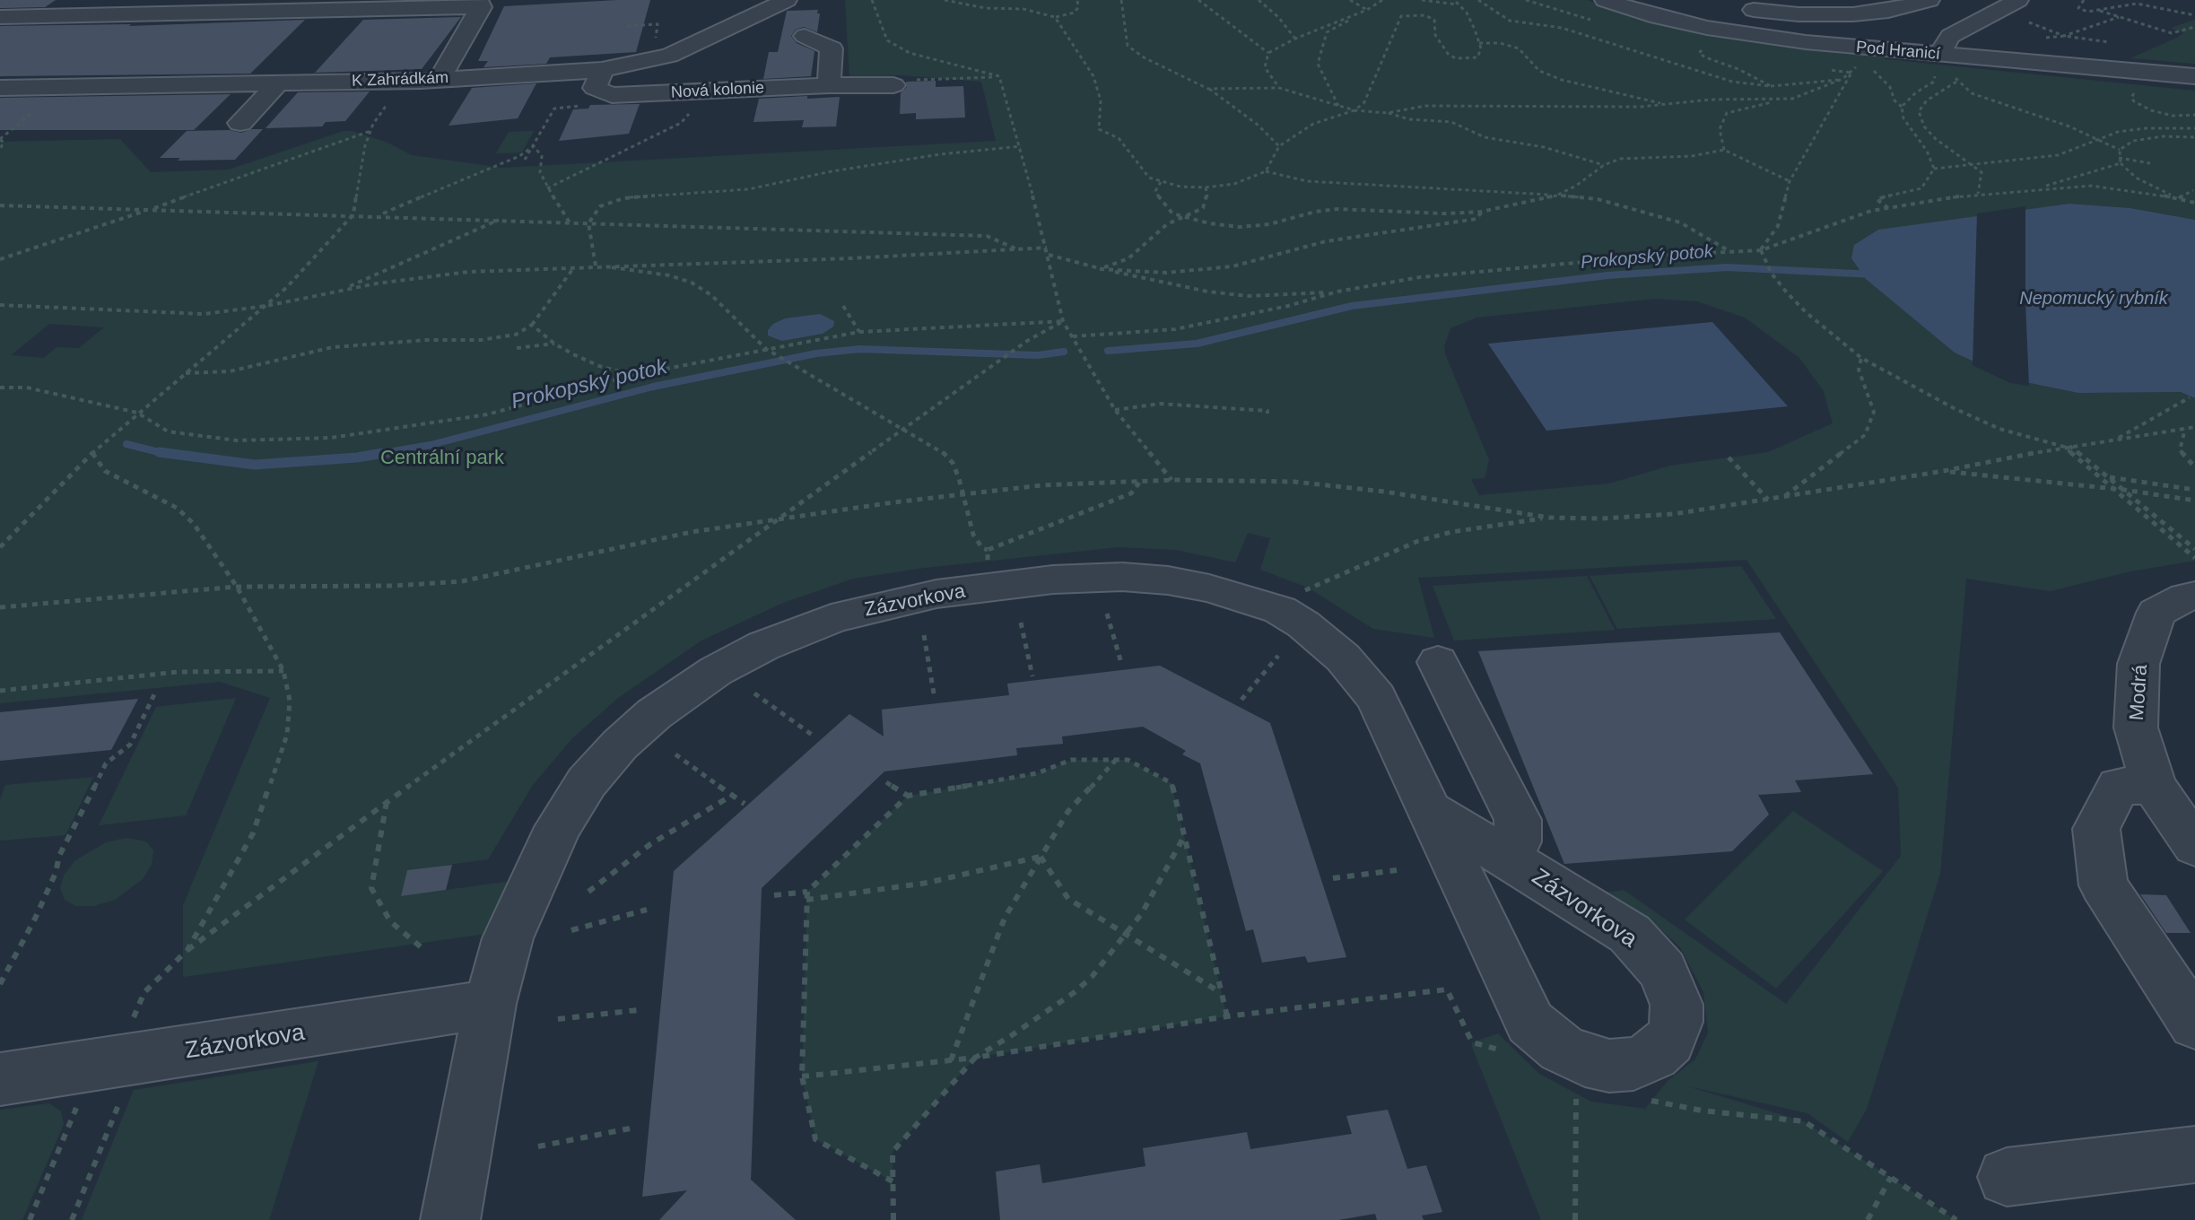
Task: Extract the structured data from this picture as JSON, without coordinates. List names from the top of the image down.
{
  "streets": {
    "street": [
      "Pod Hranicí",
      "K Zahrádkám",
      "Nová kolonie",
      "Zázvorkova",
      "Modrá"
    ]
  },
  "crossings": [
    ["K Zahrádkám", "Nová kolonie"]
  ],
  "water": ["Prokopský potok", "Nepomucký rybník"],
  "parks": ["Centrální park"]
}
